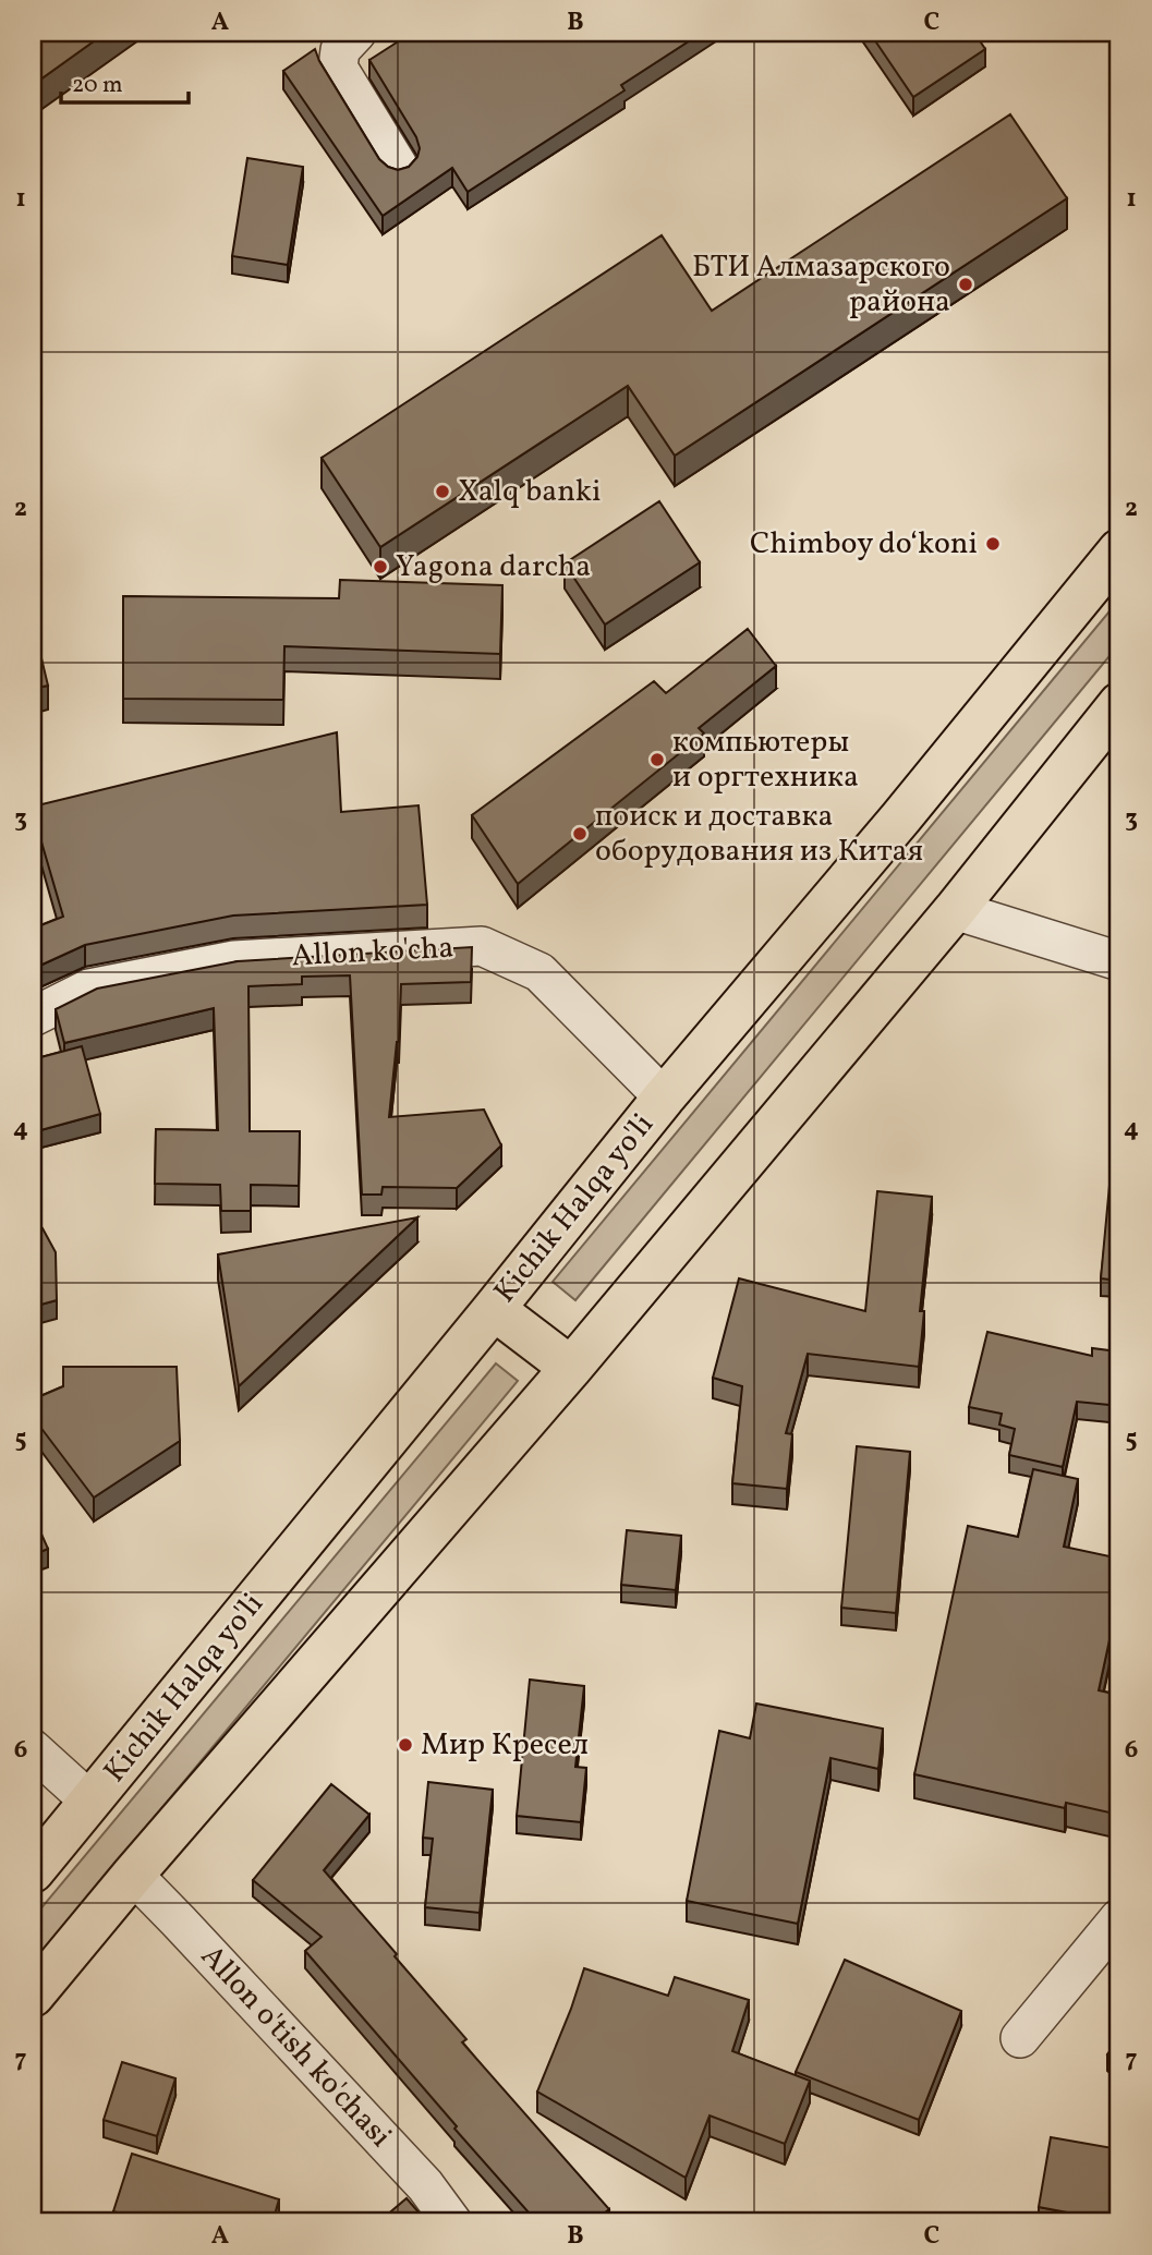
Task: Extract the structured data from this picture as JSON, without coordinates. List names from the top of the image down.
{
  "streets": {
    "highway": ["Kichik Halqa yo'li"],
    "street": ["Allon ko'cha", "Allon o'tish ko'chasi"]
  },
  "crossings": [
    ["Allon ko'cha", "Kichik Halqa yo'li"]
  ],
  "places": [
    "БТИ Алмазарского района",
    "Xalq banki",
    "Chimboy doʻkoni",
    "Yagona darcha",
    "компьютеры и оргтехника",
    "поиск и доставка оборудования из Китая",
    "Мир Кресел"
  ],
  "scale_bar": "20 m",
  "grid": {
    "columns": ["A", "B", "C"],
    "rows": [
      "1",
      "2",
      "3",
      "4",
      "5",
      "6",
      "7"
    ]
  }
}
